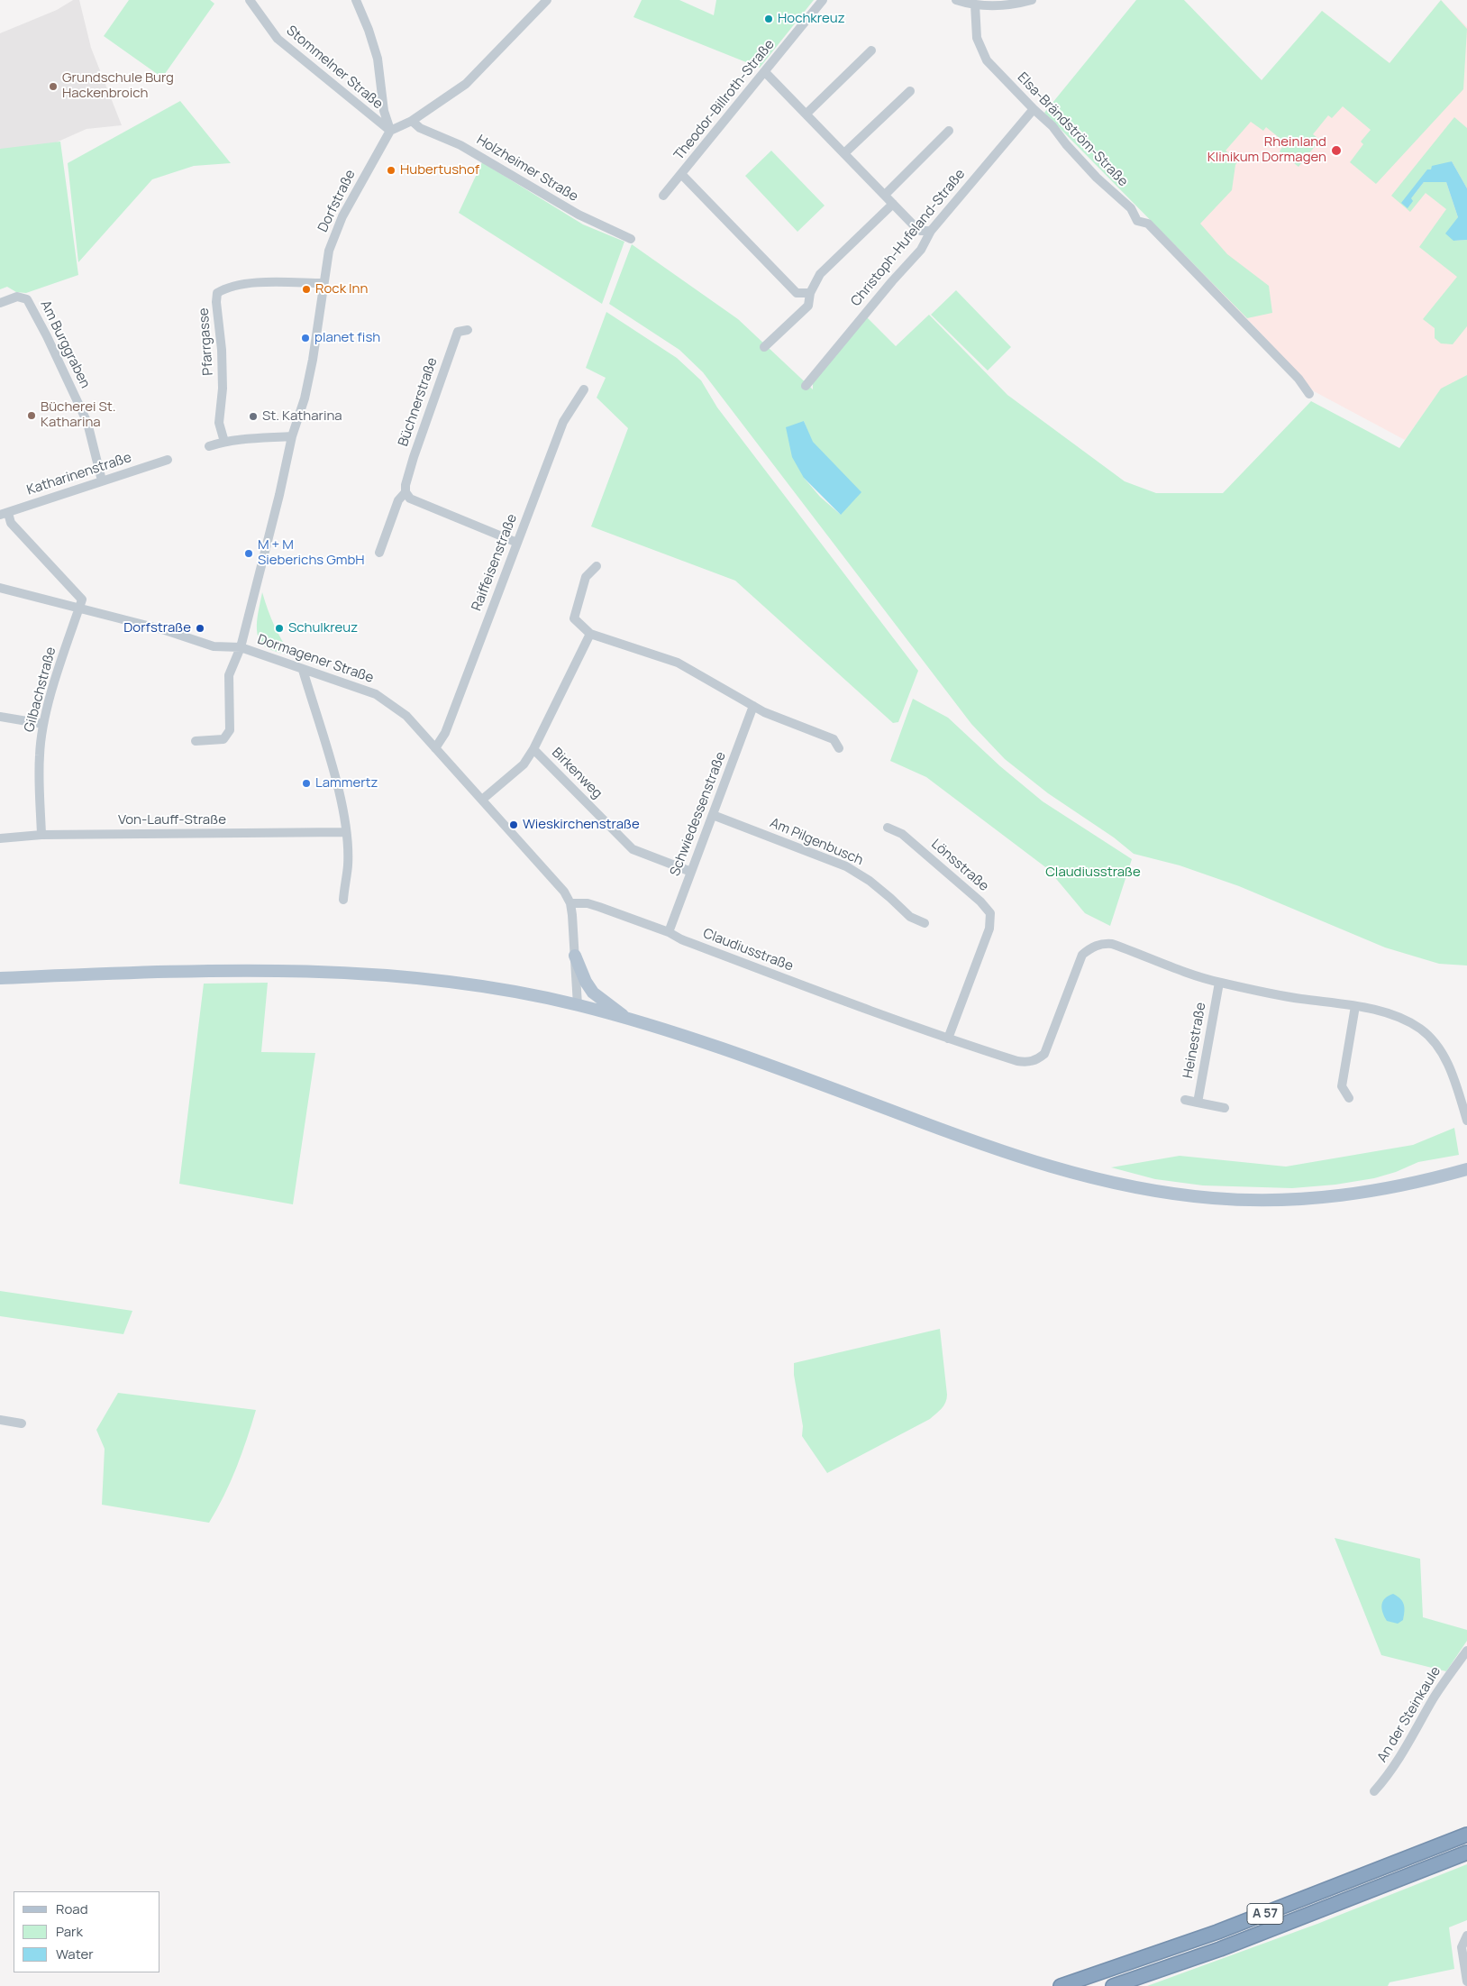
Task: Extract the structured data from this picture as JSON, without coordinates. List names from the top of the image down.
{
  "streets": {
    "highway": ["A 57"],
    "street": [
      "Stommelner Straße",
      "Theodor-Billroth-Straße",
      "Elsa-Brändström-Straße",
      "Holzheimer Straße",
      "Dorfstraße",
      "Christoph-Hufeland-Straße",
      "Pfarrgasse",
      "Am Burggraben",
      "Büchnerstraße",
      "Katharinenstraße",
      "Raiffeisenstraße",
      "Dormagener Straße",
      "Gilbachstraße",
      "Birkenweg",
      "Schwiedessenstraße",
      "Von-Lauff-Straße",
      "Am Pilgenbusch",
      "Lönsstraße",
      "Claudiusstraße",
      "Heinestraße",
      "An der Steinkaule"
    ]
  },
  "crossings": [
    ["Stommelner Straße", "Dorfstraße"],
    ["Elsa-Brändström-Straße", "Christoph-Hufeland-Straße"],
    ["Dorfstraße", "Pfarrgasse"],
    ["Dorfstraße", "Dormagener Straße"],
    ["Am Burggraben", "Katharinenstraße"],
    ["Raiffeisenstraße", "Dormagener Straße"],
    ["Dormagener Straße", "Gilbachstraße"],
    ["Dormagener Straße", "Claudiusstraße"],
    ["Gilbachstraße", "Von-Lauff-Straße"],
    ["Birkenweg", "Schwiedessenstraße"],
    ["Schwiedessenstraße", "Am Pilgenbusch"],
    ["Schwiedessenstraße", "Claudiusstraße"],
    ["Lönsstraße", "Claudiusstraße"],
    ["Claudiusstraße", "Heinestraße"]
  ],
  "parks": ["Claudiusstraße"],
  "places": [
    "Hochkreuz",
    "Grundschule Burg Hackenbroich",
    "Rheinland Klinikum Dormagen",
    "Hubertushof",
    "Rock Inn",
    "planet fish",
    "Bücherei St. Katharina",
    "St. Katharina",
    "M + M Sieberichs GmbH",
    "Dorfstraße",
    "Schulkreuz",
    "Lammertz",
    "Wieskirchenstraße"
  ],
  "legend": ["Road", "Park", "Water"]
}
